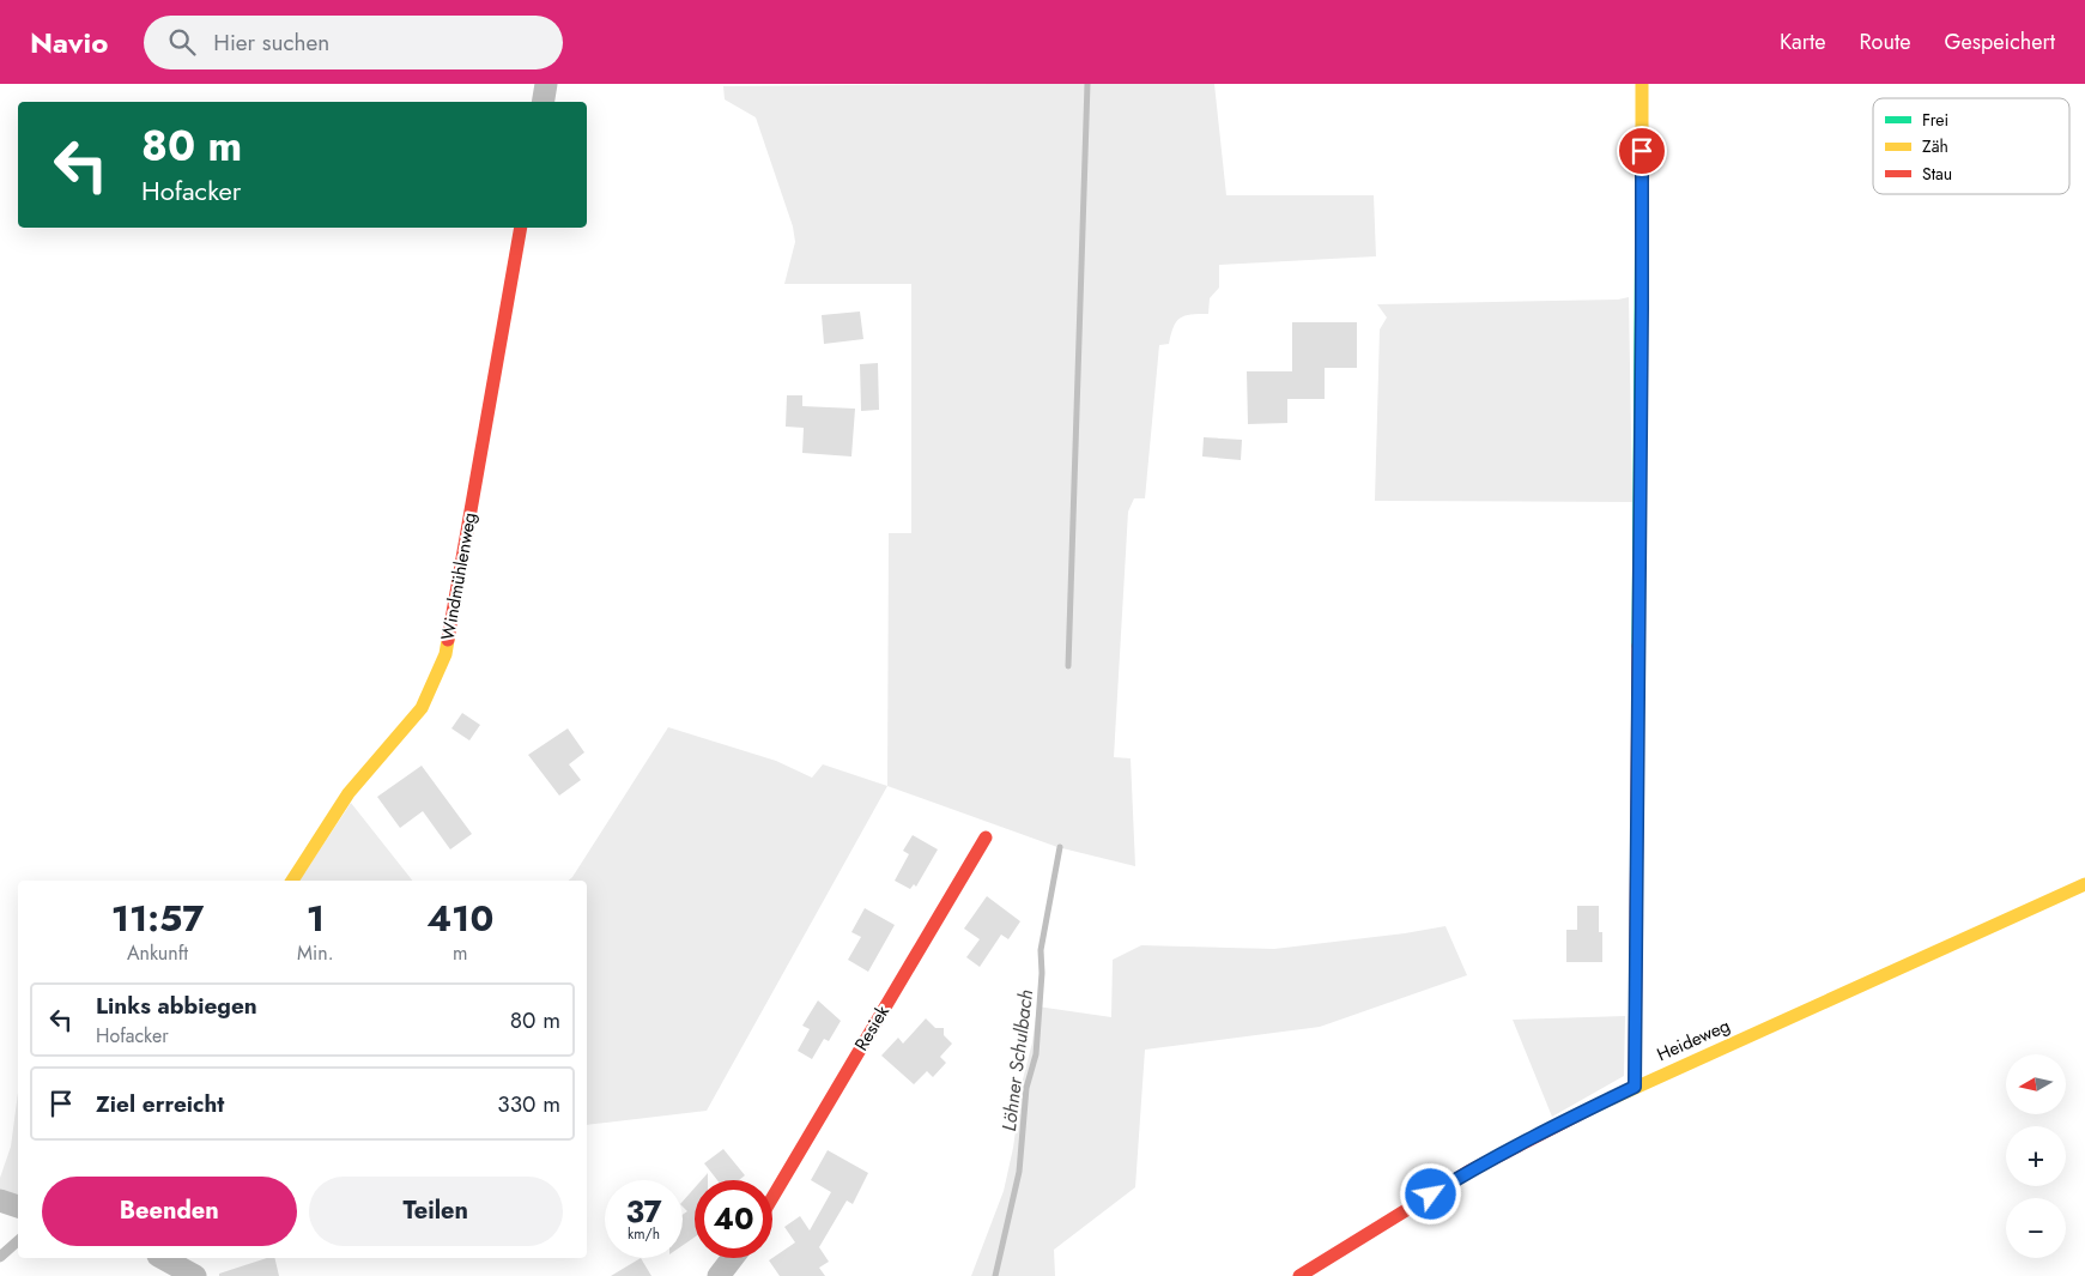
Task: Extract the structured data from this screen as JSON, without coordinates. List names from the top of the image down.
{
  "streets": {
    "street": ["Windmühlenweg", "Resiek", "Heideweg"]
  },
  "water": ["Löhner Schulbach"],
  "legend": ["Frei", "Zäh", "Stau"],
  "north": "left",
  "page": {
    "header": "Navio",
    "search": "Hier suchen",
    "nav": ["Karte", "Route", "Gespeichert"],
    "turn": ["80 m", "Hofacker"],
    "eta": [
      "11:57",
      "Ankunft",
      "1",
      "Min.",
      "410",
      "m"
    ],
    "list": [
      {
        "name": "Links abbiegen",
        "note": "Hofacker",
        "value": "80 m"
      },
      {
        "name": "Ziel erreicht",
        "value": "330 m"
      }
    ],
    "map_buttons": ["+", "−"],
    "buttons": ["Beenden", "Teilen"],
    "speed": "37 km/h",
    "limit": "40"
  }
}
